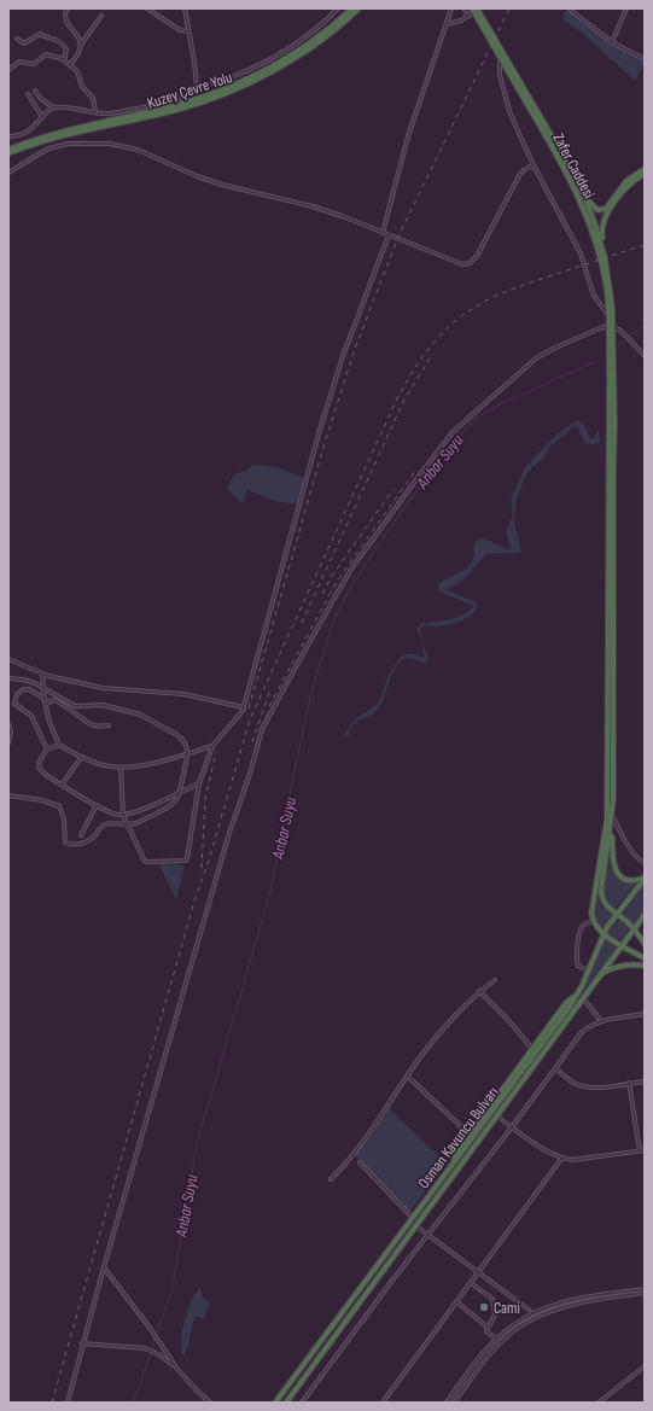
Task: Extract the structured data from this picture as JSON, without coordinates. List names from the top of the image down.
{
  "streets": {
    "highway": ["Kuzey Çevre Yolu", "Zafer Caddesi", "Osman Kavuncu Bulvarı"]
  },
  "water": ["Anbar Suyu"],
  "places": ["Cami"]
}
